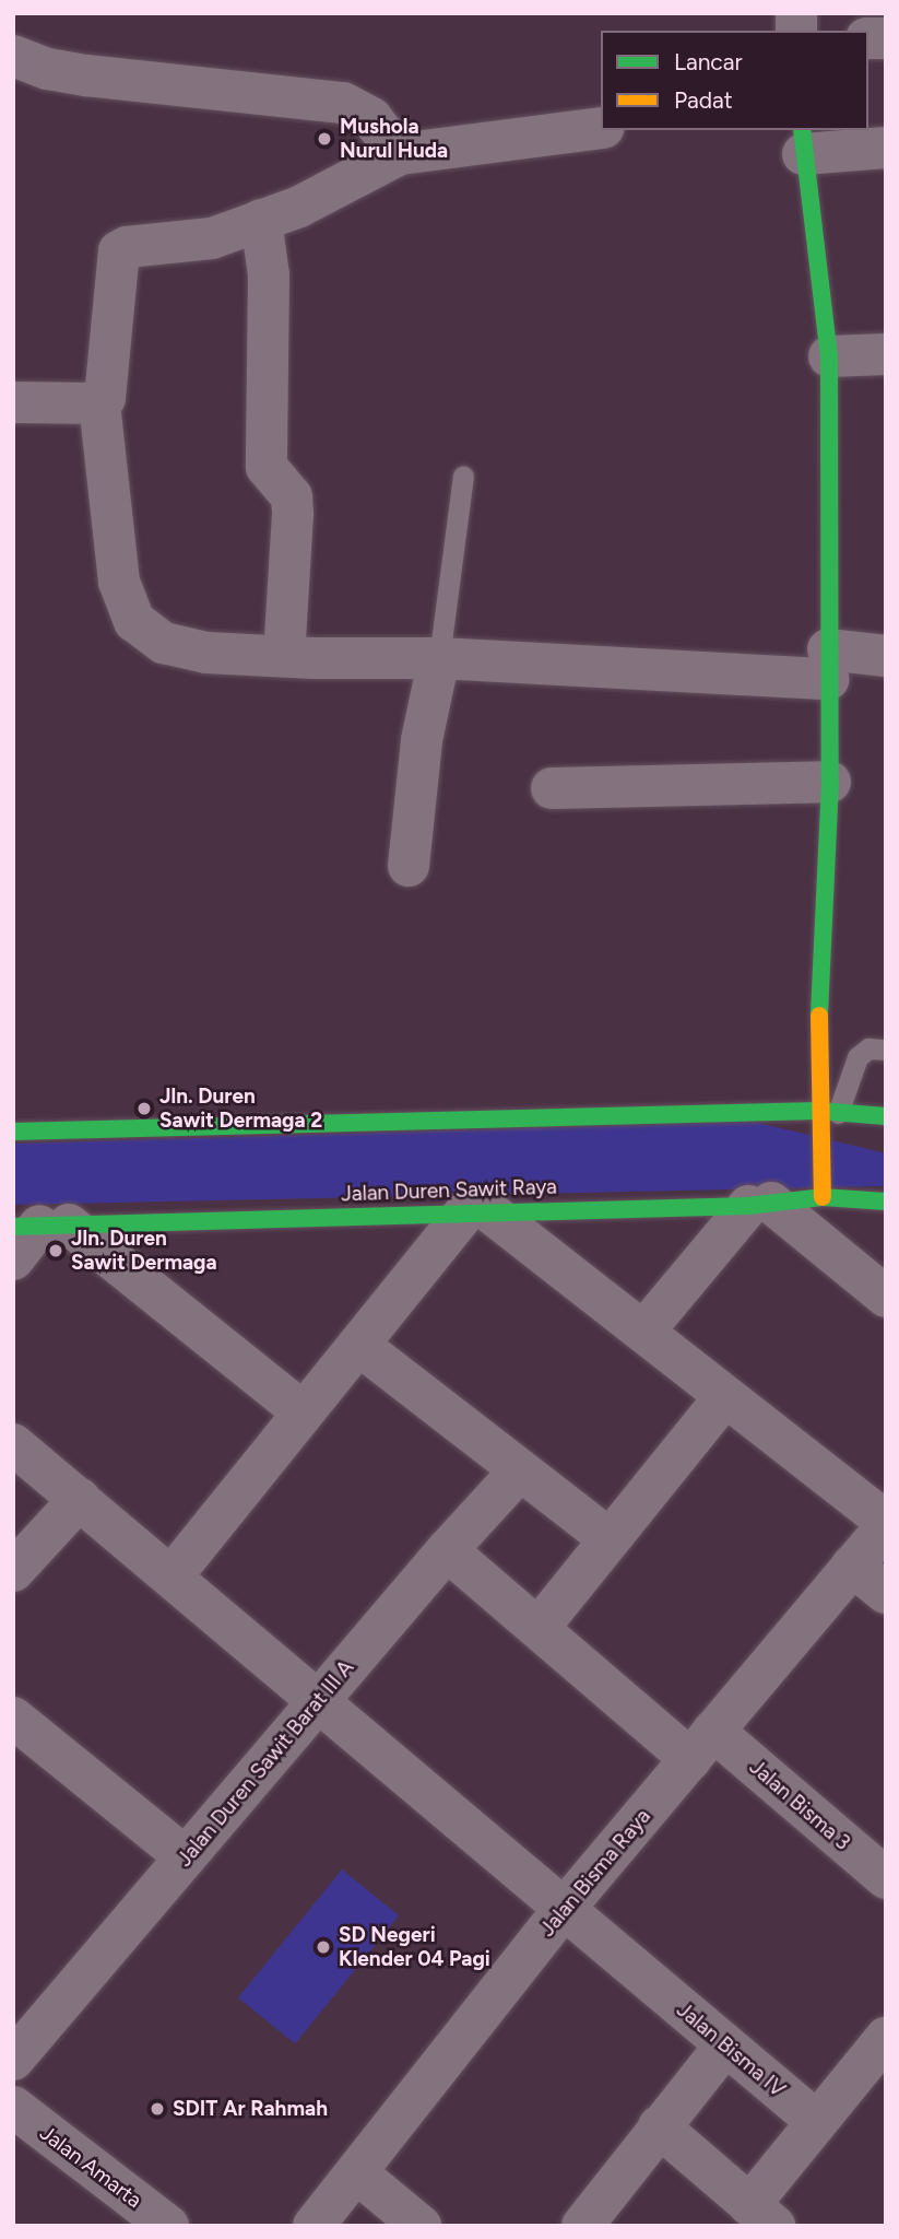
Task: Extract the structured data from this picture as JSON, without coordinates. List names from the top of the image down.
{
  "streets": {
    "street": [
      "Jalan Duren Sawit Raya",
      "Jalan Duren Sawit Barat III A",
      "Jalan Bisma 3",
      "Jalan Bisma Raya",
      "Jalan Bisma IV",
      "Jalan Amarta"
    ]
  },
  "crossings": [
    ["Jalan Duren Sawit Barat III A", "Jalan Bisma 3"],
    ["Jalan Duren Sawit Barat III A", "Jalan Bisma IV"],
    ["Jalan Bisma 3", "Jalan Bisma Raya"],
    ["Jalan Bisma Raya", "Jalan Bisma IV"]
  ],
  "places": [
    "Mushola Nurul Huda",
    "Jln. Duren Sawit Dermaga 2",
    "Jln. Duren Sawit Dermaga",
    "SD Negeri Klender 04 Pagi",
    "SDIT Ar Rahmah"
  ],
  "legend": ["Lancar", "Padat"]
}
